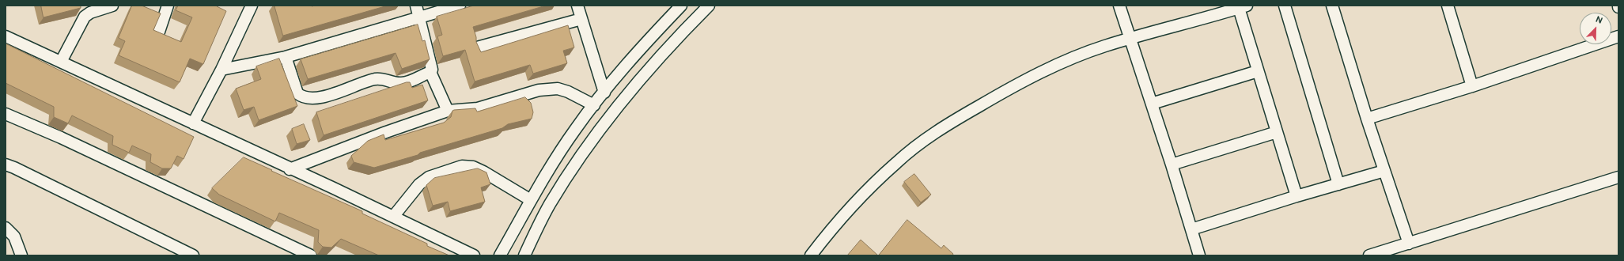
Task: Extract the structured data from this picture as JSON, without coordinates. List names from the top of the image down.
{
  "north": "top right"
}
